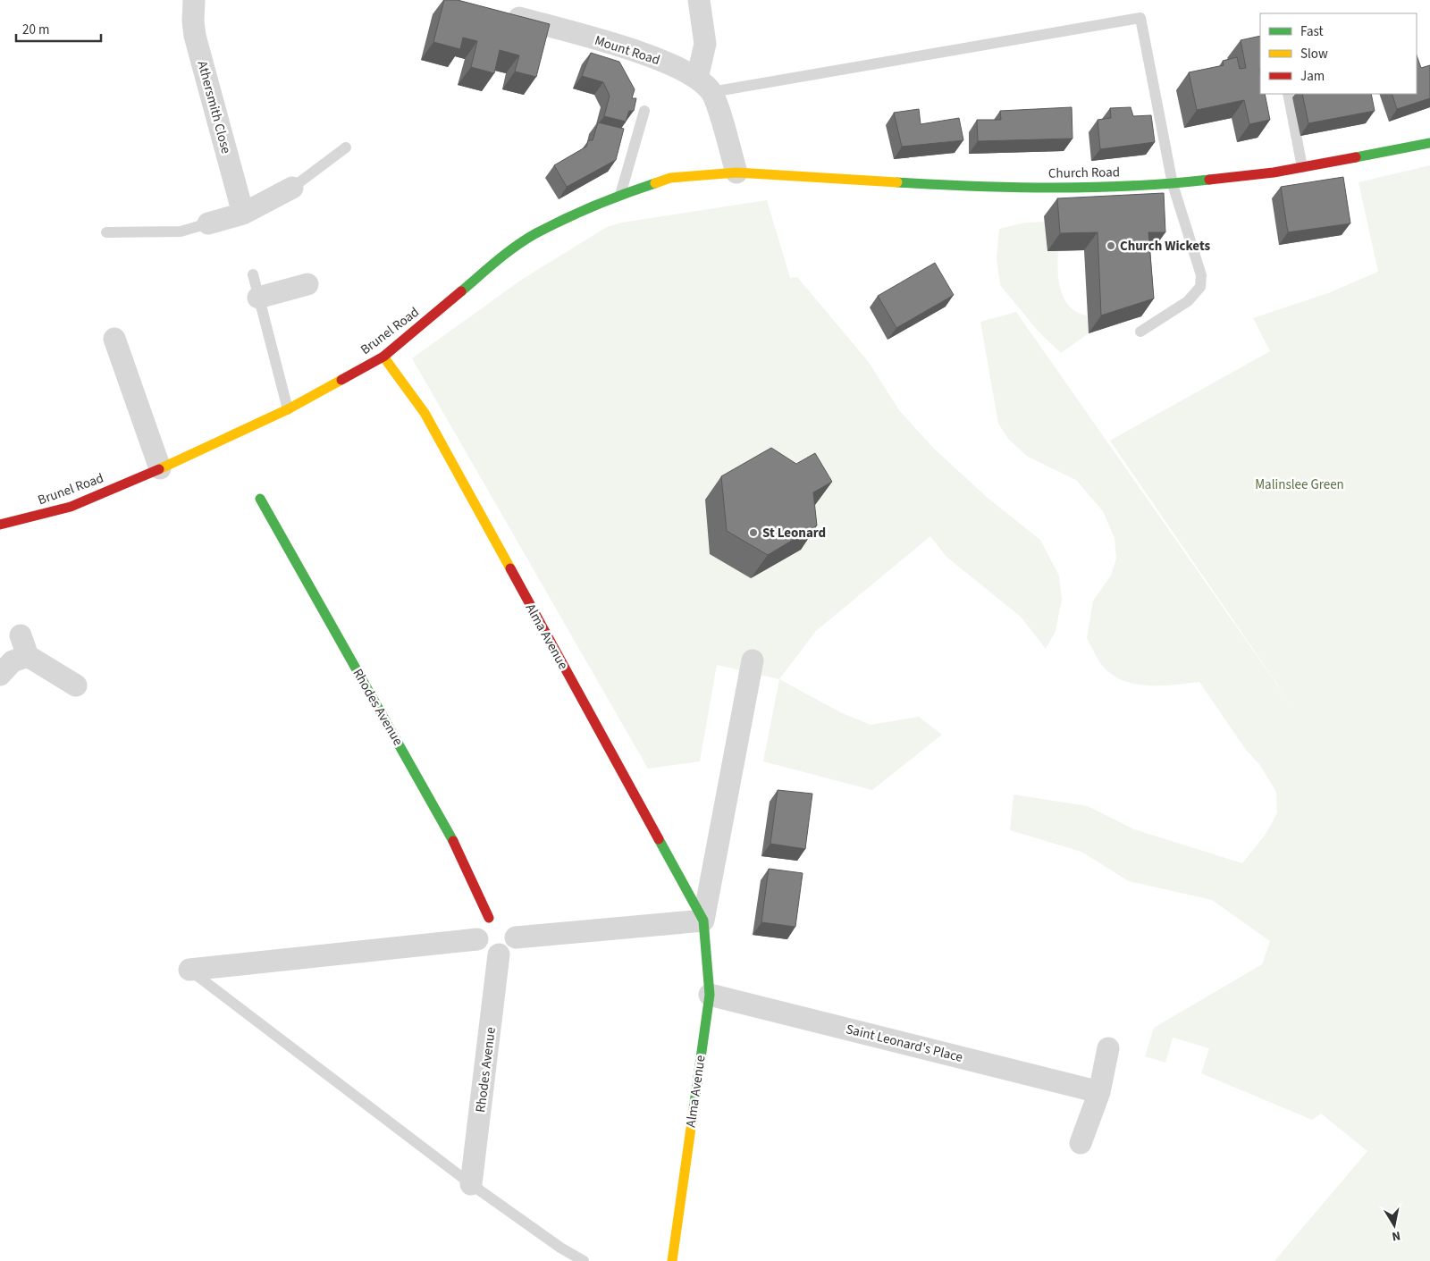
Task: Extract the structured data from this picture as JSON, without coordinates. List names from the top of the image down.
{
  "streets": {
    "street": [
      "Mount Road",
      "Athersmith Close",
      "Church Road",
      "Brunel Road",
      "Alma Avenue",
      "Rhodes Avenue",
      "Saint Leonard's Place"
    ]
  },
  "crossings": [
    ["Church Road", "Brunel Road"],
    ["Brunel Road", "Alma Avenue"],
    ["Alma Avenue", "Saint Leonard's Place"]
  ],
  "parks": ["Malinslee Green"],
  "places": ["Church Wickets", "St Leonard"],
  "legend": ["Fast", "Slow", "Jam"],
  "scale_bar": "20 m",
  "north": "bottom"
}
